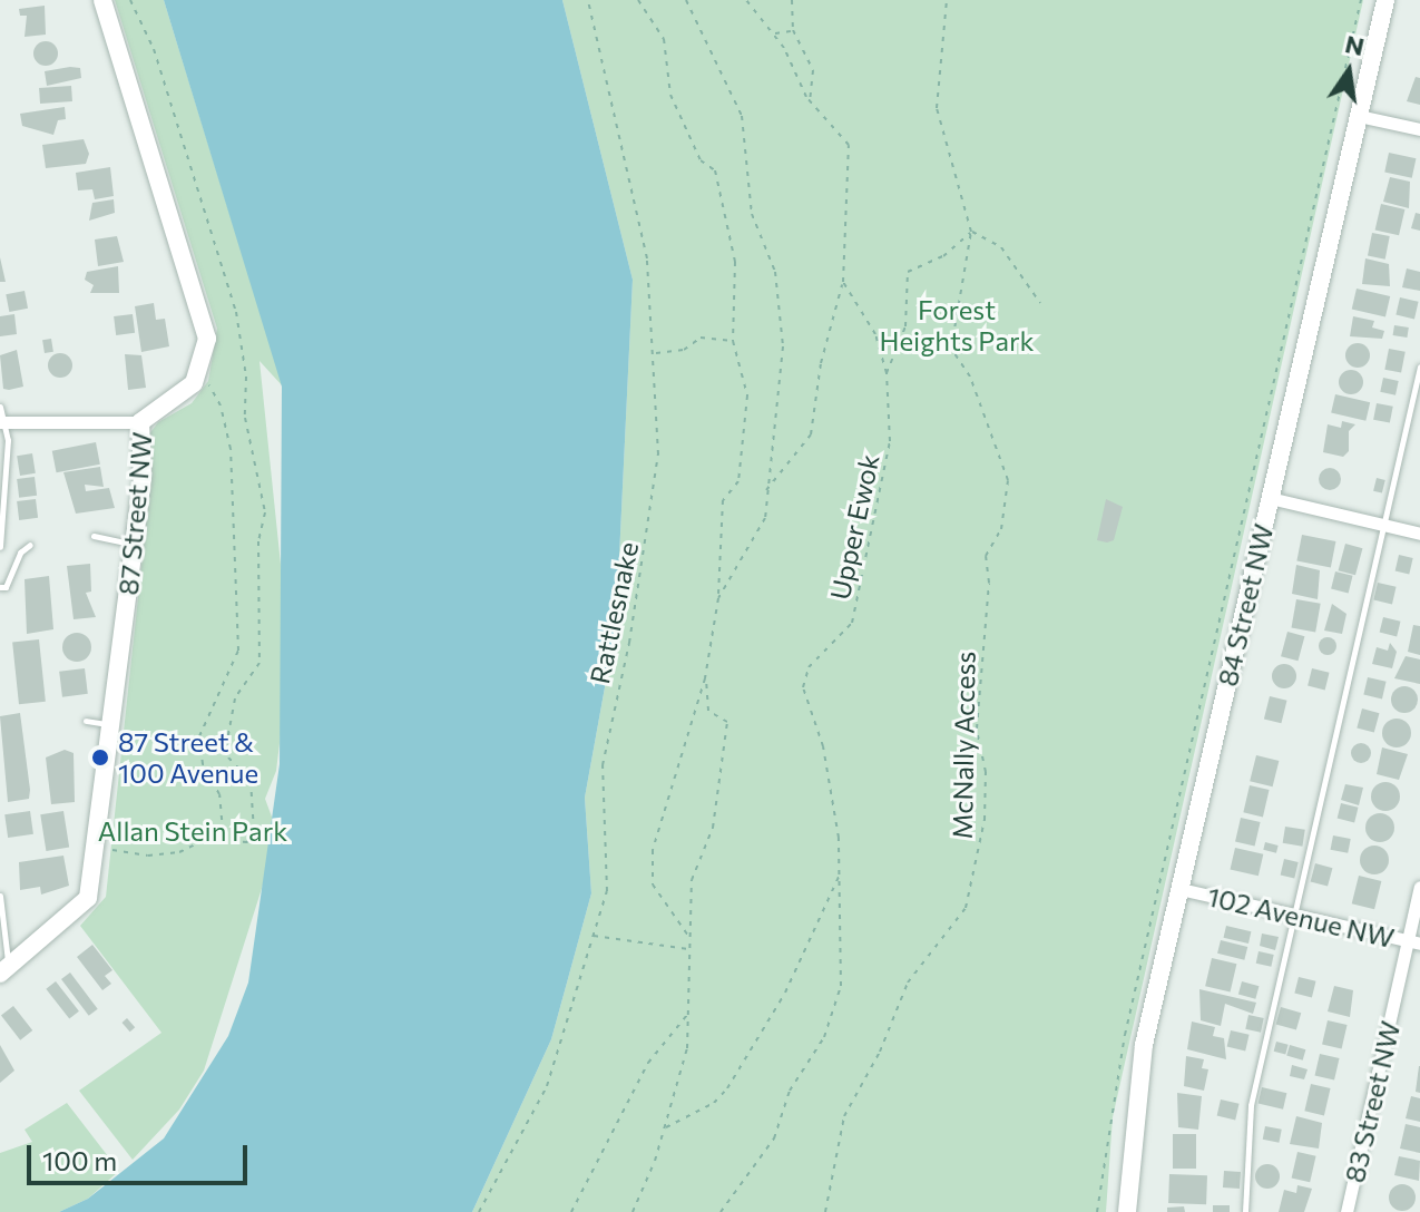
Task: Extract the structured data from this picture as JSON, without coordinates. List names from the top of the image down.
{
  "streets": {
    "main road": ["87 Street NW", "84 Street NW"],
    "street": ["102 Avenue NW", "83 Street NW"],
    "path": ["Upper Ewok", "Rattlesnake", "McNally Access"]
  },
  "crossings": [
    ["84 Street NW", "102 Avenue NW"],
    ["102 Avenue NW", "83 Street NW"]
  ],
  "parks": ["Forest Heights Park", "Allan Stein Park"],
  "places": ["87 Street & 100 Avenue"],
  "scale_bar": "100 m",
  "north": "top"
}
